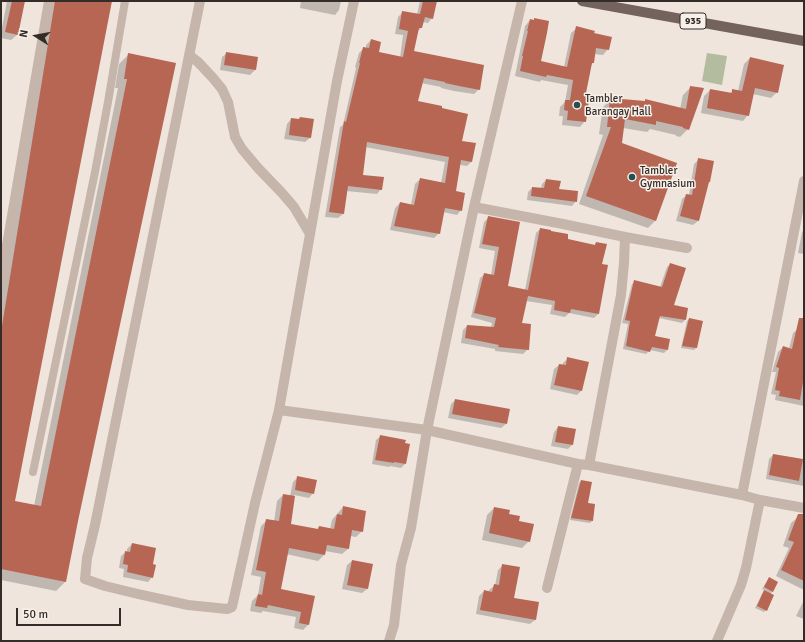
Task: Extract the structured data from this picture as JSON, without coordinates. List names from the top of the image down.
{
  "streets": {
    "main road": ["935"]
  },
  "places": ["Tambler Barangay Hall", "Tambler Gymnasium"],
  "scale_bar": "50 m",
  "north": "left"
}
